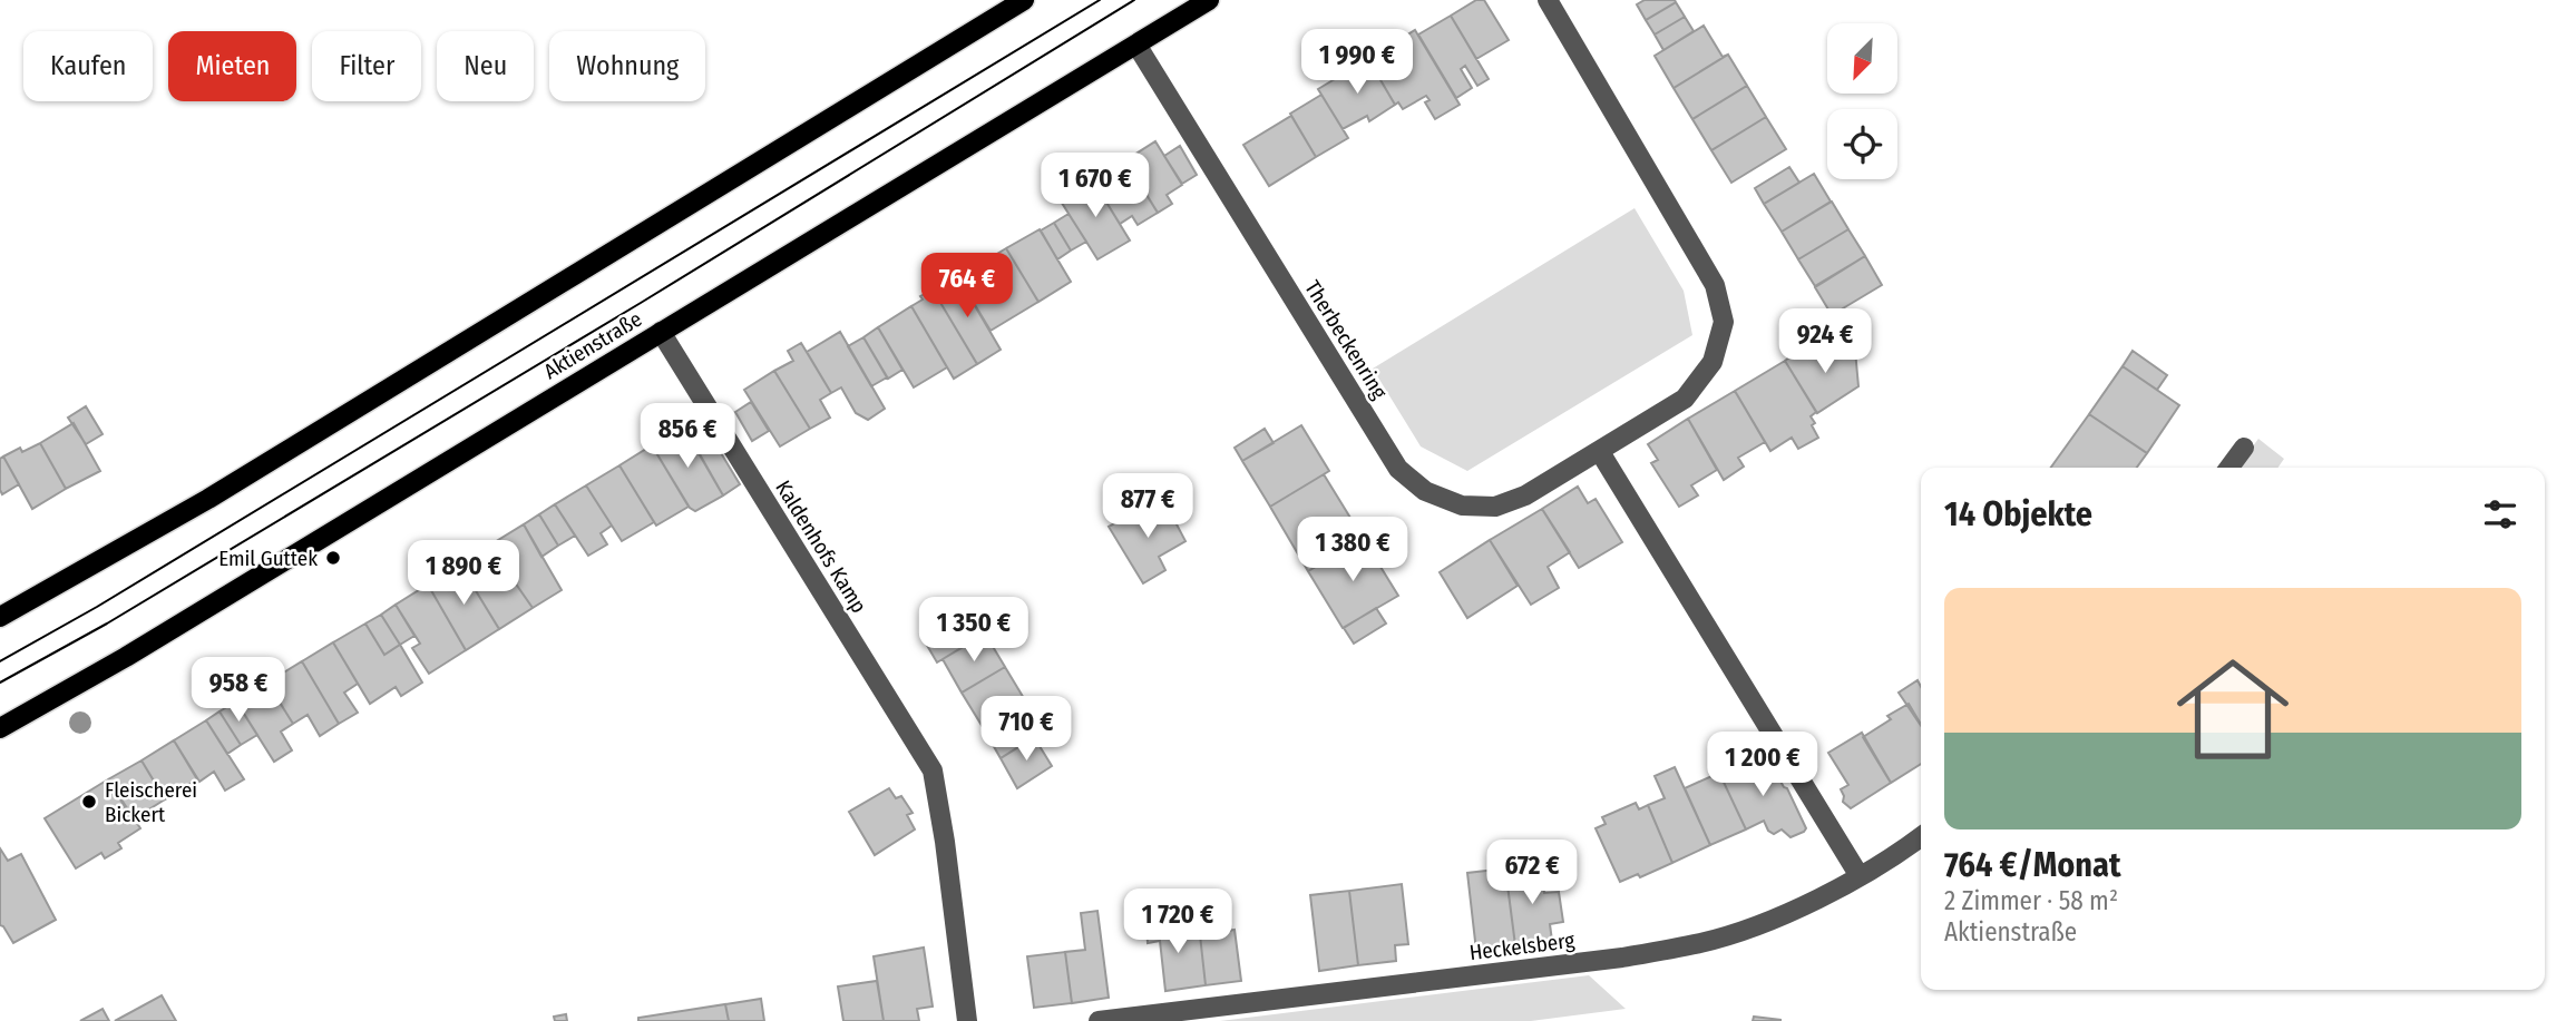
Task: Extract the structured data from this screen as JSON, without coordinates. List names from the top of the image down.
{
  "streets": {
    "main road": ["Aktienstraße"],
    "street": ["Therbeckenring", "Kaldenhofs Kamp", "Heckelsberg"]
  },
  "crossings": [
    ["Therbeckenring", "Aktienstraße"],
    ["Aktienstraße", "Kaldenhofs Kamp"]
  ],
  "places": ["Emil Guttek", "Fleischerei Bickert"],
  "north": "bottom left",
  "page": {
    "price": [
      "1 990 €",
      "1 670 €",
      "764 €",
      "924 €",
      "856 €",
      "877 €",
      "1 380 €",
      "1 890 €",
      "1 350 €",
      "958 €",
      "710 €",
      "1 200 €",
      "672 €",
      "1 720 €"
    ],
    "chip": [
      "Kaufen",
      "Mieten",
      "Filter",
      "Neu",
      "Wohnung"
    ],
    "heading": "14 Objekte",
    "list": [
      {
        "name": "764 €/Monat",
        "note": "2 Zimmer · 58 m² · Aktienstraße"
      }
    ]
  }
}
